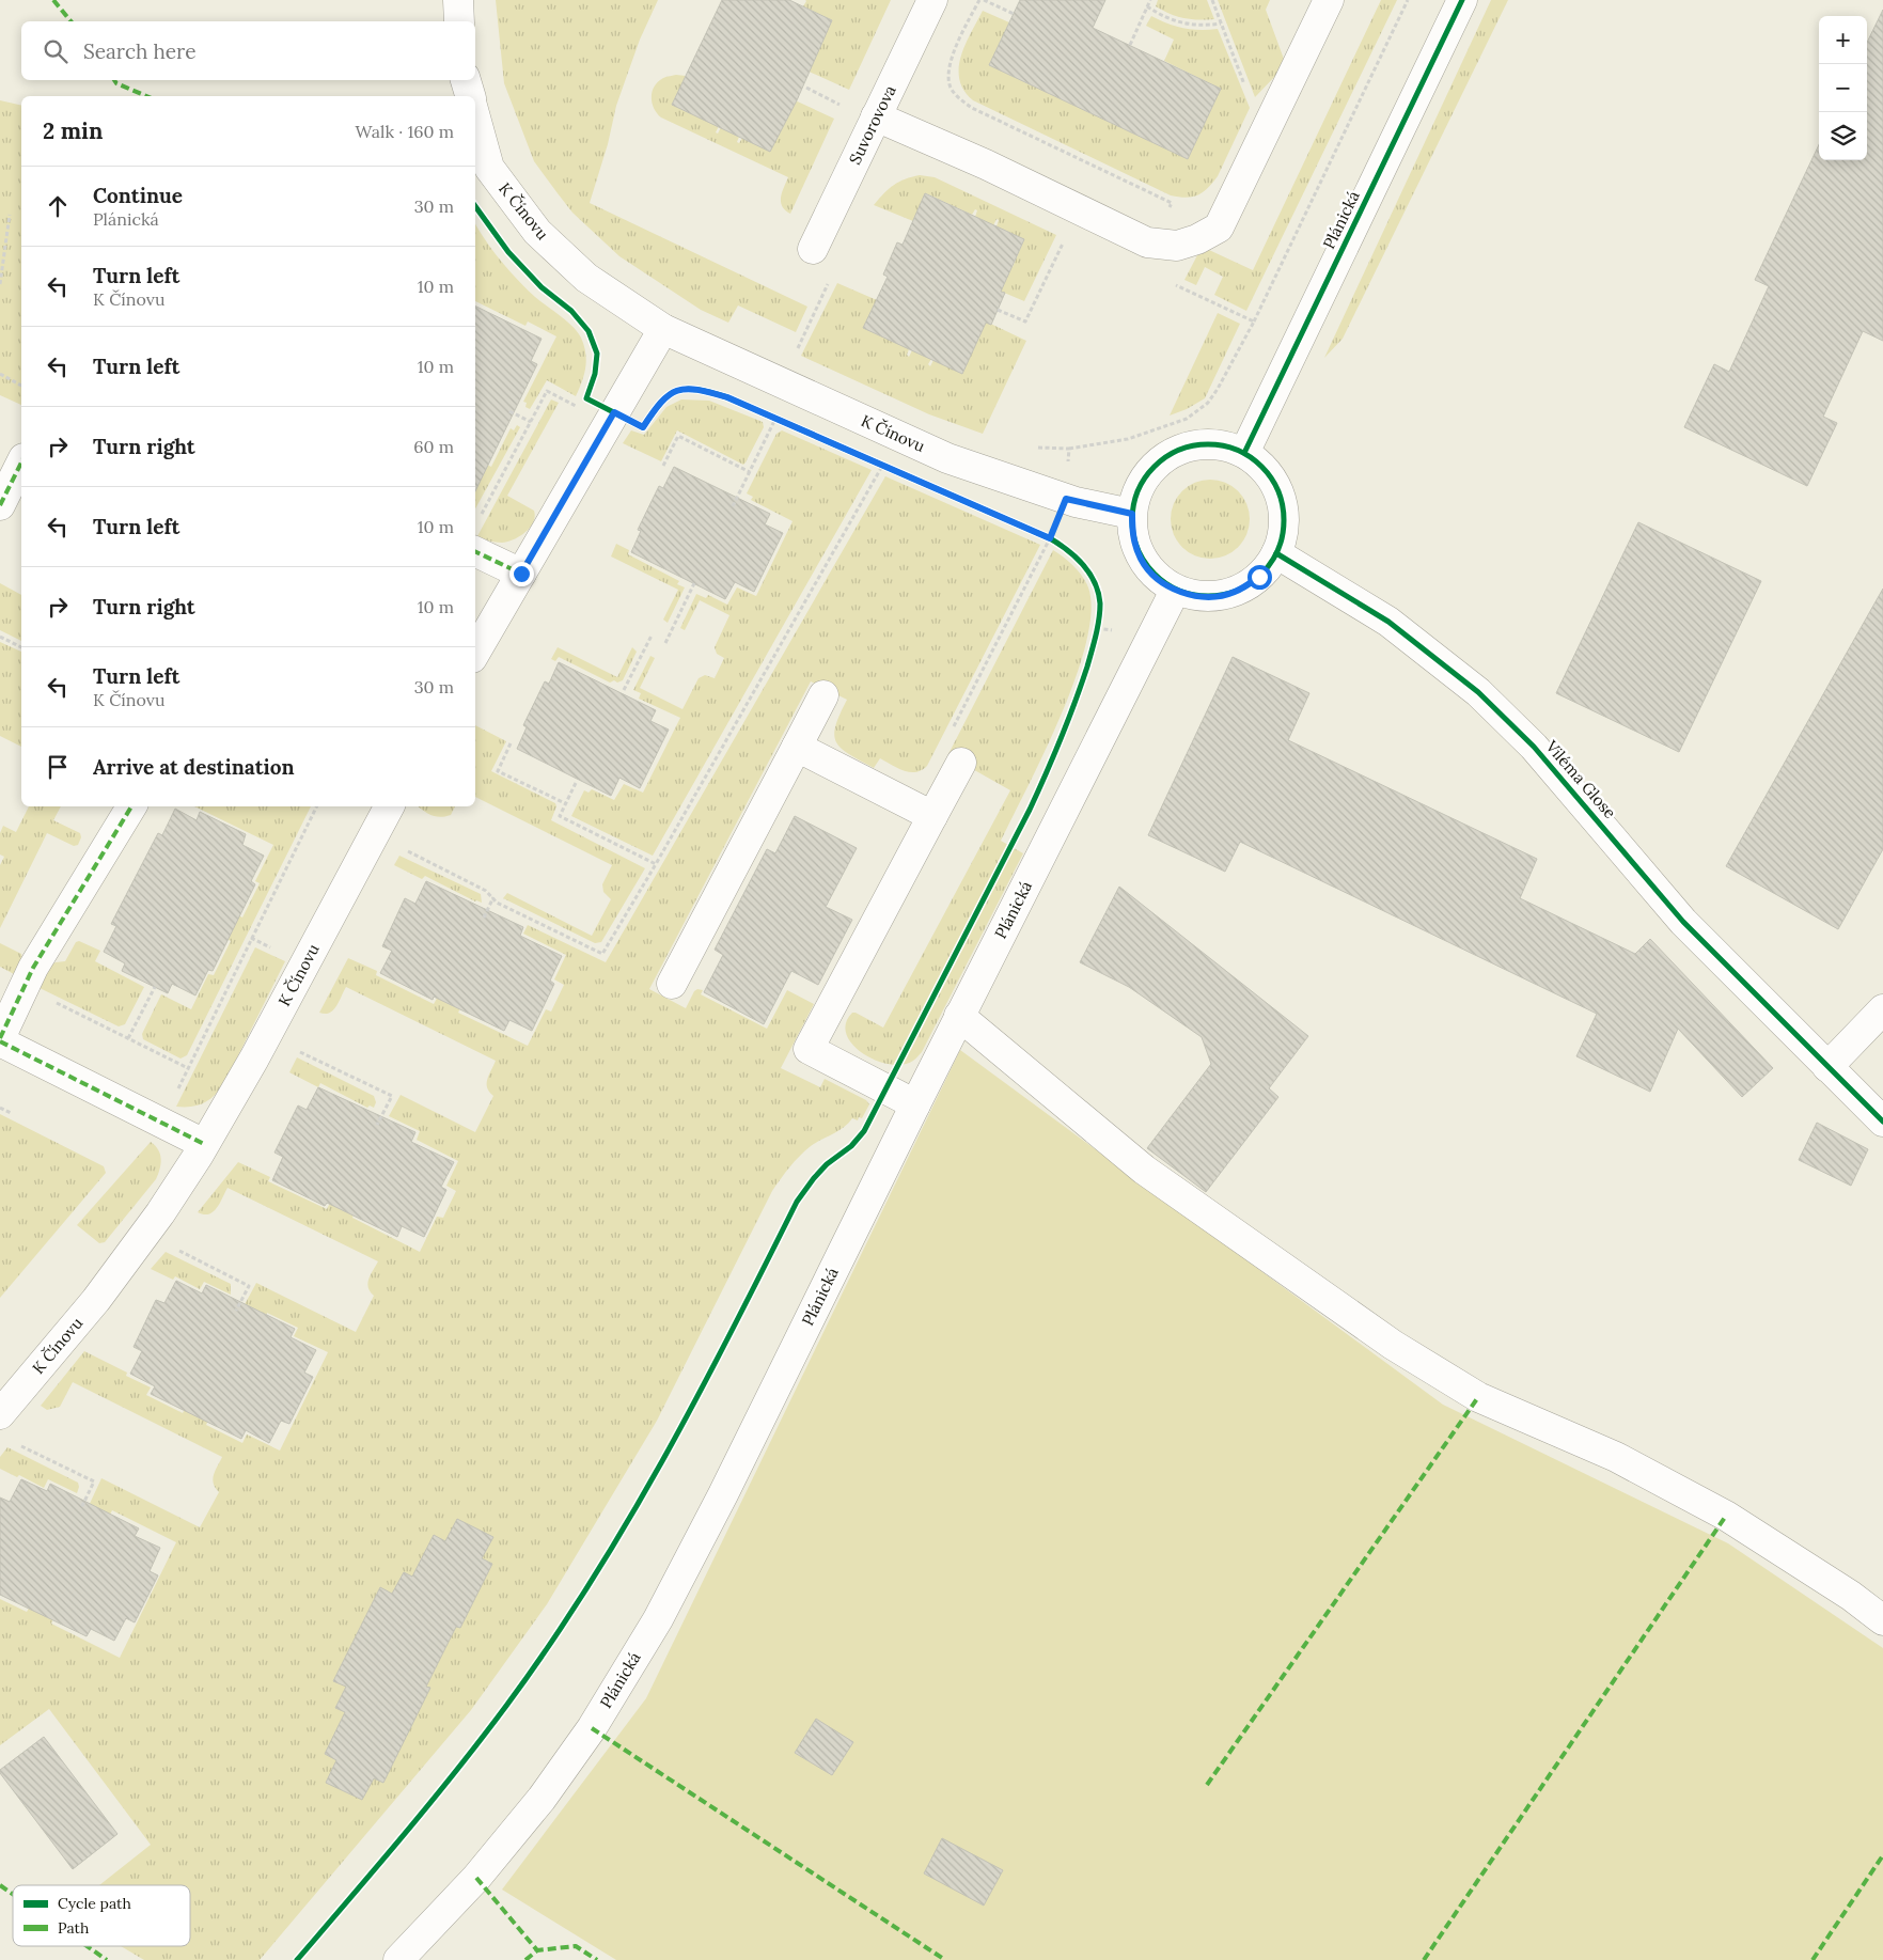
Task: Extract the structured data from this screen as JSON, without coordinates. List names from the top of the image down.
{
  "streets": {
    "street": [
      "Suvorovova",
      "K Čínovu",
      "Plánická",
      "Viléma Glose"
    ]
  },
  "crossings": [
    ["K Čínovu", "Plánická"],
    ["K Čínovu", "Viléma Glose"],
    ["Plánická", "Viléma Glose"]
  ],
  "legend": ["Cycle path", "Path"],
  "page": {
    "map_buttons": ["+", "−"],
    "search": "Search here",
    "heading": ["2 min", "Walk · 160 m"],
    "list": [
      ["Continue", "Plánická", "30 m"],
      ["Turn left", "K Čínovu", "10 m"],
      ["Turn left", "10 m"],
      ["Turn right", "60 m"],
      ["Turn left", "10 m"],
      ["Turn right", "10 m"],
      ["Turn left", "K Čínovu", "30 m"],
      "Arrive at destination"
    ]
  }
}
